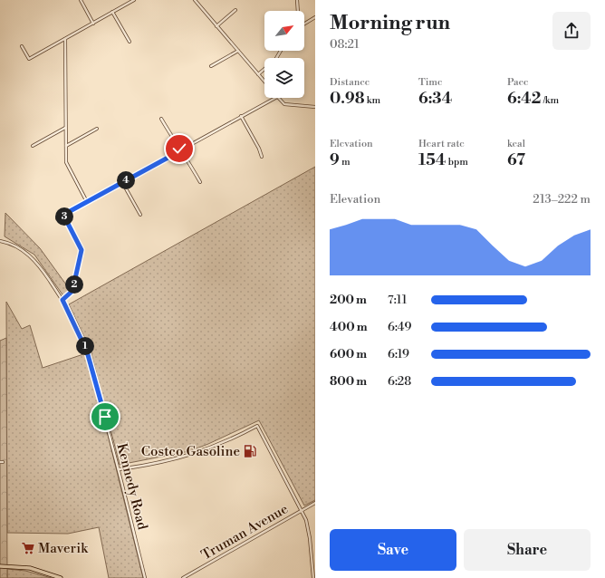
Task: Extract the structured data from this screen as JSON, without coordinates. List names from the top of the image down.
{
  "streets": {
    "street": ["Kennedy Road", "Truman Avenue"]
  },
  "places": {
    "fuel station": ["Costco Gasoline"],
    "supermarket": ["Maverik"]
  },
  "north": "top right",
  "page": {
    "heading": ["Morning run", "08:21"],
    "stats": [
      ["Distance", "0.98 km"],
      ["Time", "6:34"],
      ["Pace", "6:42 /km"],
      ["Elevation", "9 m"],
      ["Heart rate", "154 bpm"],
      ["kcal", "67"]
    ],
    "pins": [
      "4",
      "3",
      "2",
      "1"
    ],
    "chart": ["Elevation", "213–222 m"],
    "list": [
      {
        "name": "200 m",
        "note": "7:11"
      },
      {
        "name": "400 m",
        "note": "6:49"
      },
      {
        "name": "600 m",
        "note": "6:19"
      },
      {
        "name": "800 m",
        "note": "6:28"
      }
    ],
    "buttons": ["Save", "Share"]
  }
}
